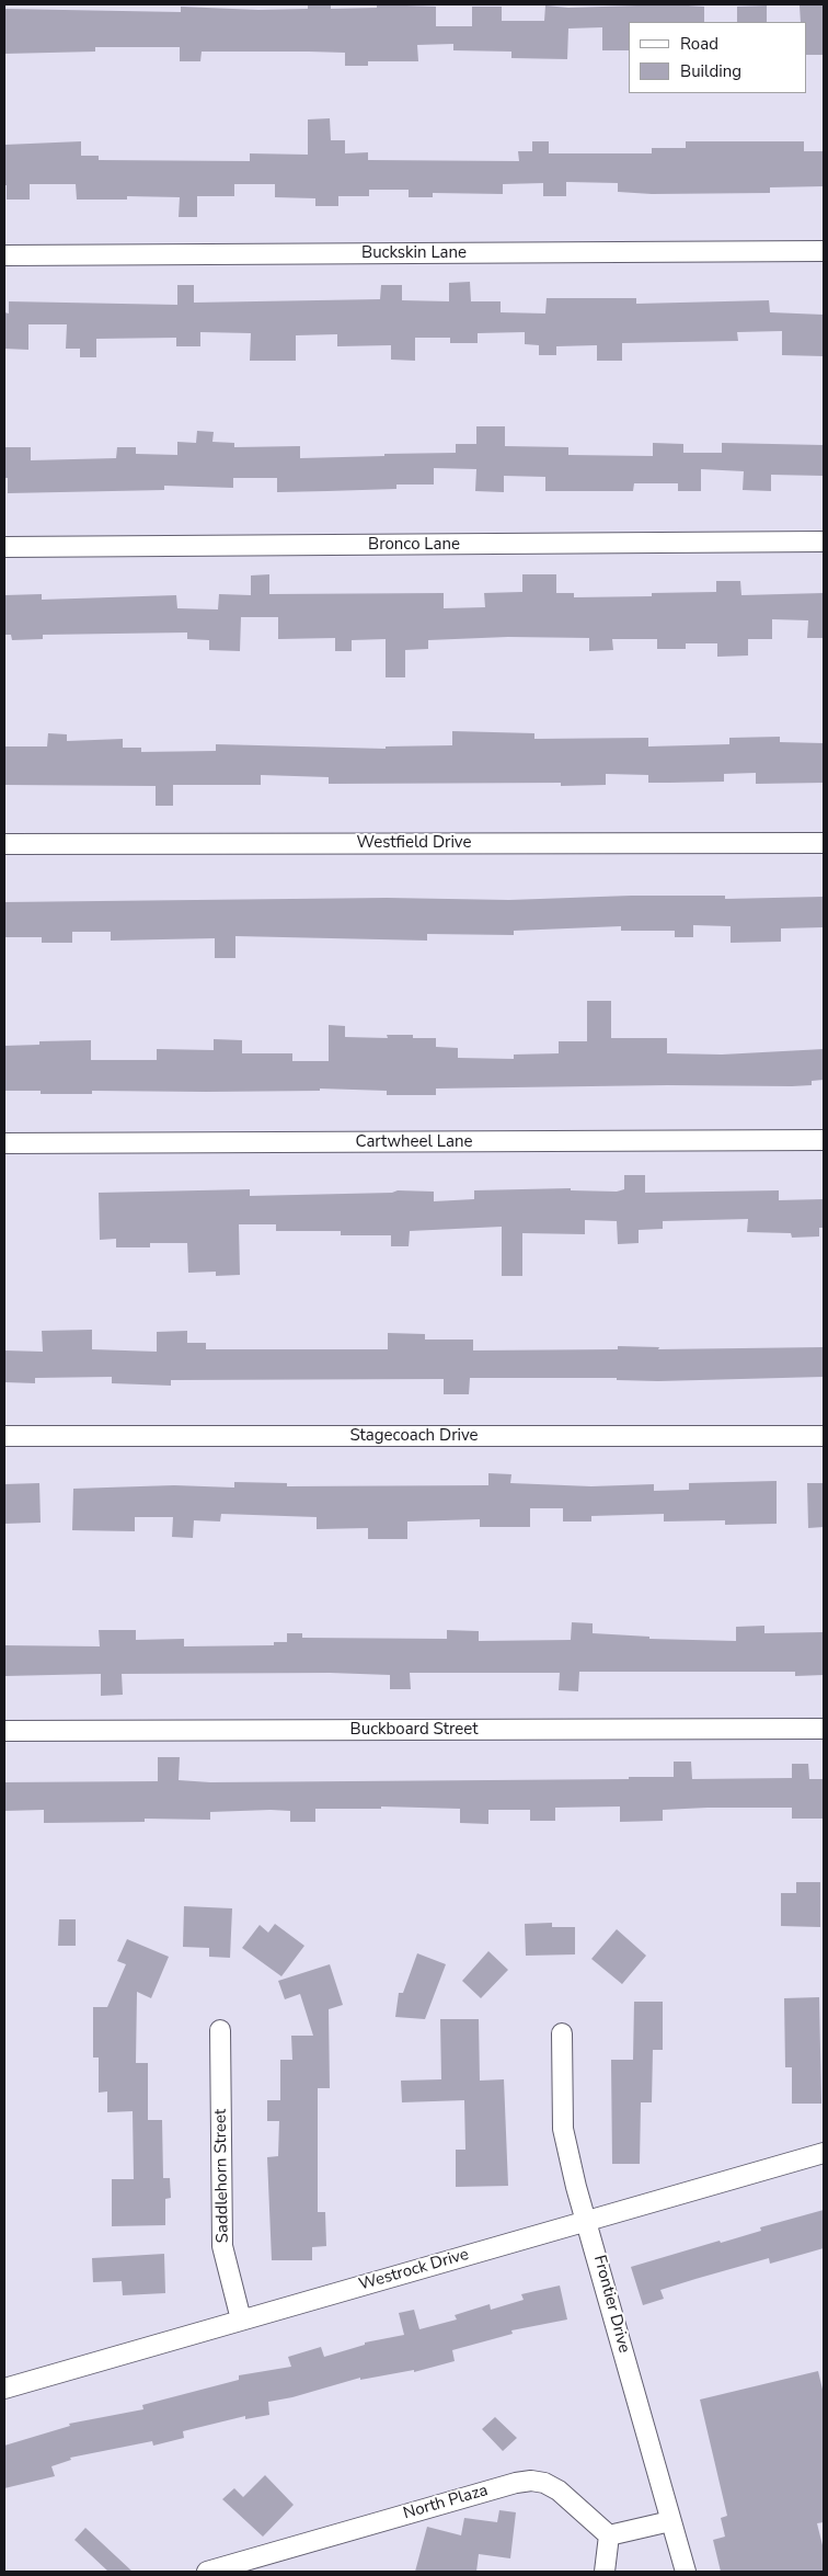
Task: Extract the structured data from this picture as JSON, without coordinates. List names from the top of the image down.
{
  "streets": {
    "street": [
      "Buckskin Lane",
      "Bronco Lane",
      "Westfield Drive",
      "Cartwheel Lane",
      "Stagecoach Drive",
      "Buckboard Street",
      "Saddlehorn Street",
      "Westrock Drive",
      "Frontier Drive",
      "North Plaza"
    ]
  },
  "crossings": [
    ["Saddlehorn Street", "Westrock Drive"],
    ["Westrock Drive", "Frontier Drive"]
  ],
  "legend": ["Road", "Building"]
}
